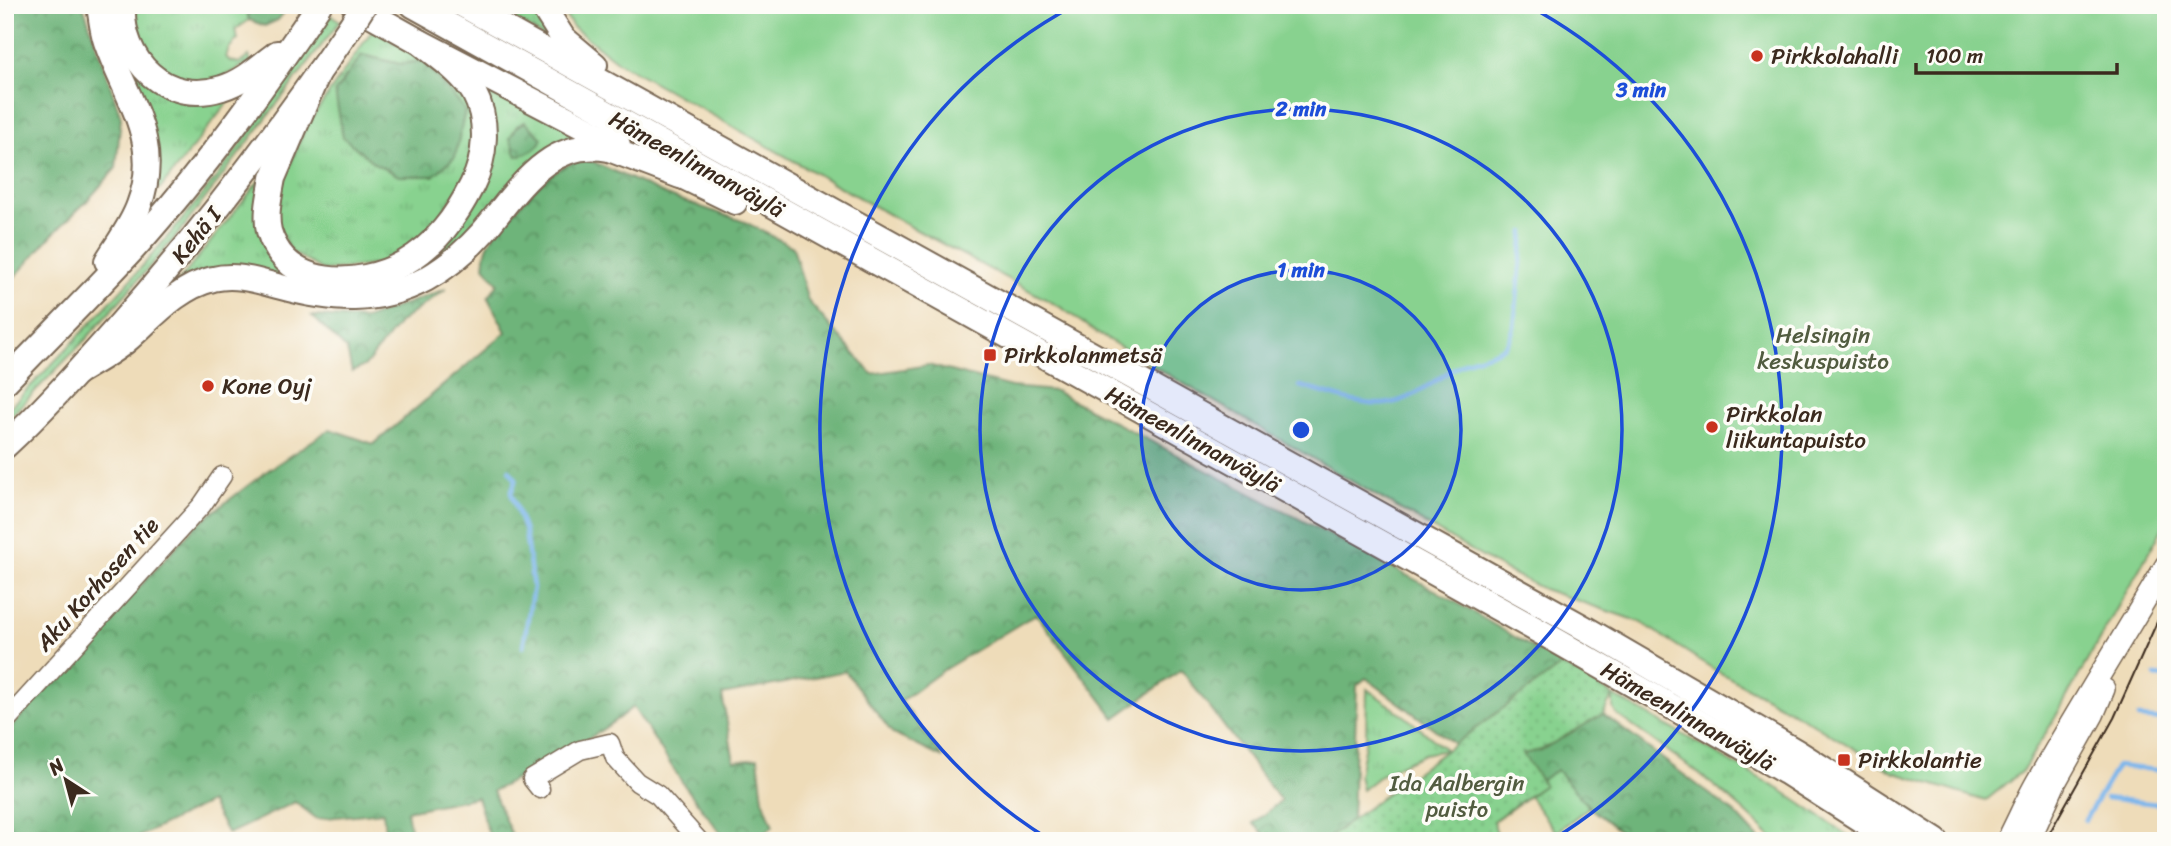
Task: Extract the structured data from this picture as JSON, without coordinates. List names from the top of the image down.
{
  "streets": {
    "highway": ["Hämeenlinnanväylä", "Kehä I"],
    "street": ["Aku Korhosen tie"]
  },
  "parks": ["Helsingin keskuspuisto", "Ida Aalbergin puisto"],
  "places": {
    "other": ["Pirkkolahalli", "Kone Oyj", "Pirkkolan liikuntapuisto"],
    "transit": ["Pirkkolanmetsä", "Pirkkolantie"]
  },
  "scale_bar": "100 m",
  "north": "top left",
  "rings": ["3 min", "2 min", "1 min"]
}
